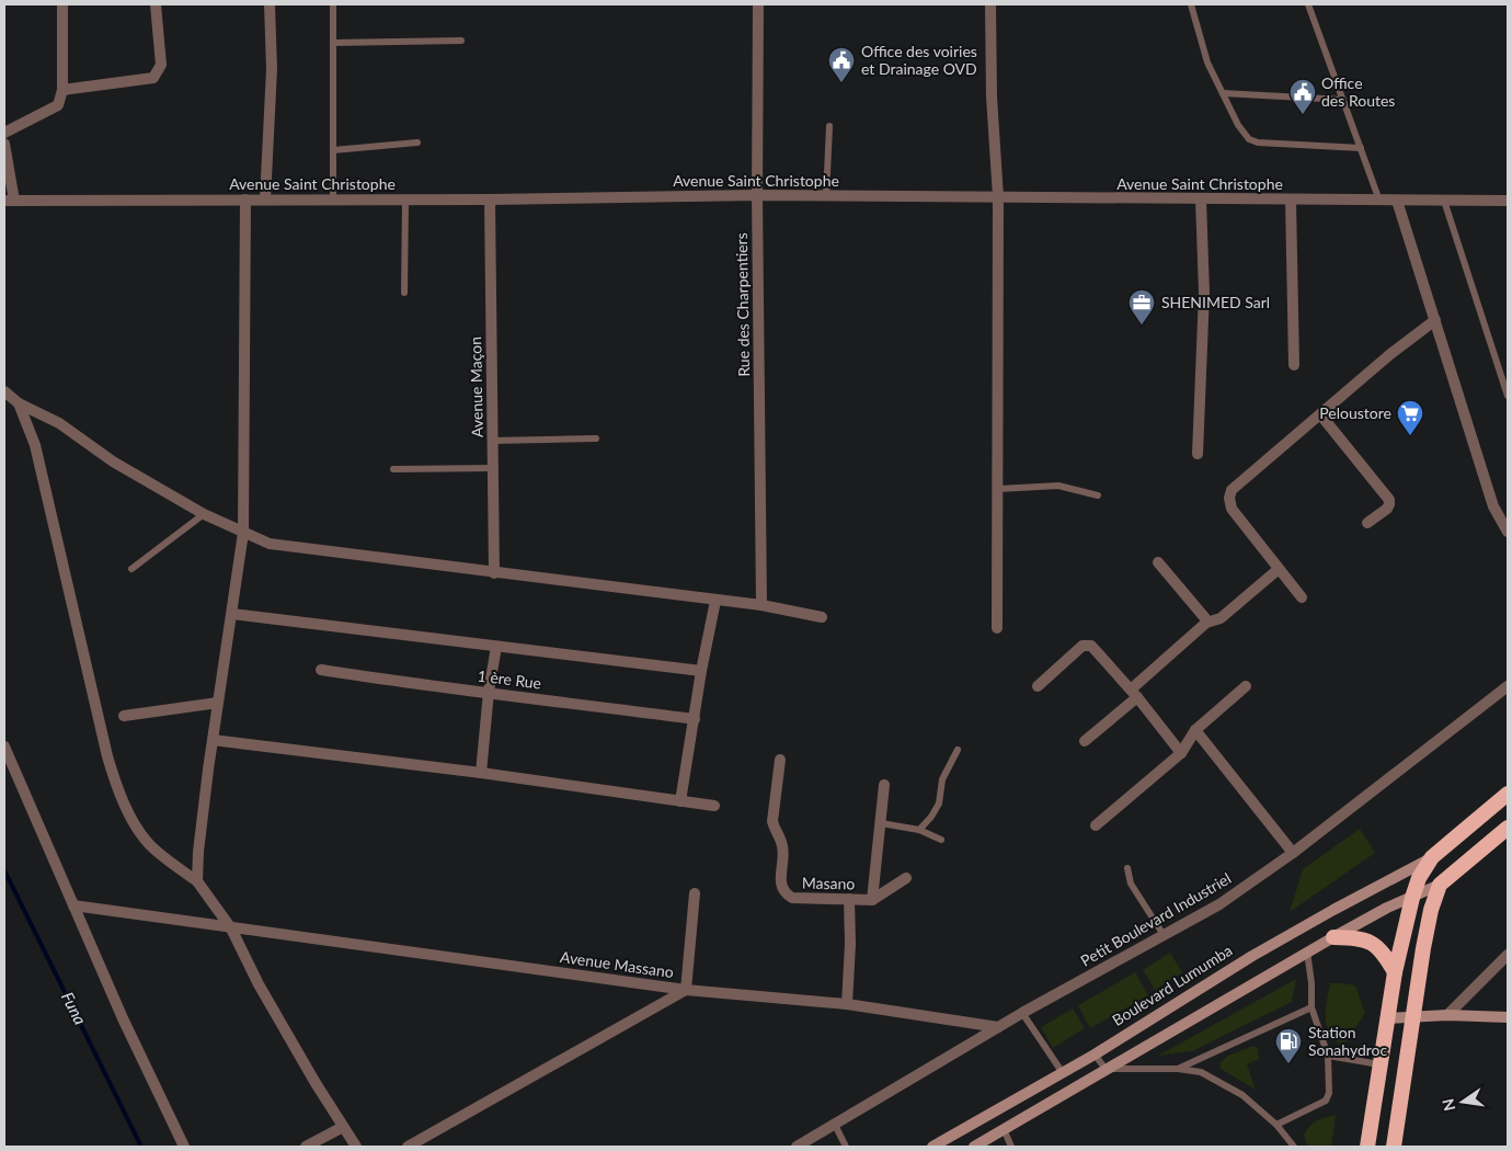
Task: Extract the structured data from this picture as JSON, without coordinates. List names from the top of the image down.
{
  "streets": {
    "highway": ["Boulevard Lumumba"],
    "street": [
      "Avenue Saint Christophe",
      "Rue des Charpentiers",
      "Avenue Maçon",
      "1 ère Rue",
      "Masano",
      "Petit Boulevard Industriel",
      "Avenue Massano"
    ]
  },
  "crossings": [
    ["Avenue Saint Christophe", "Rue des Charpentiers"],
    ["Avenue Saint Christophe", "Avenue Maçon"],
    ["Petit Boulevard Industriel", "Avenue Massano"]
  ],
  "water": ["Funa"],
  "places": {
    "public building": ["Office des voiries et Drainage OVD", "Office des Routes"],
    "office": ["SHENIMED Sarl"],
    "supermarket": ["Peloustore"],
    "fuel station": ["Station Sonahydroc"]
  },
  "north": "left"
}
